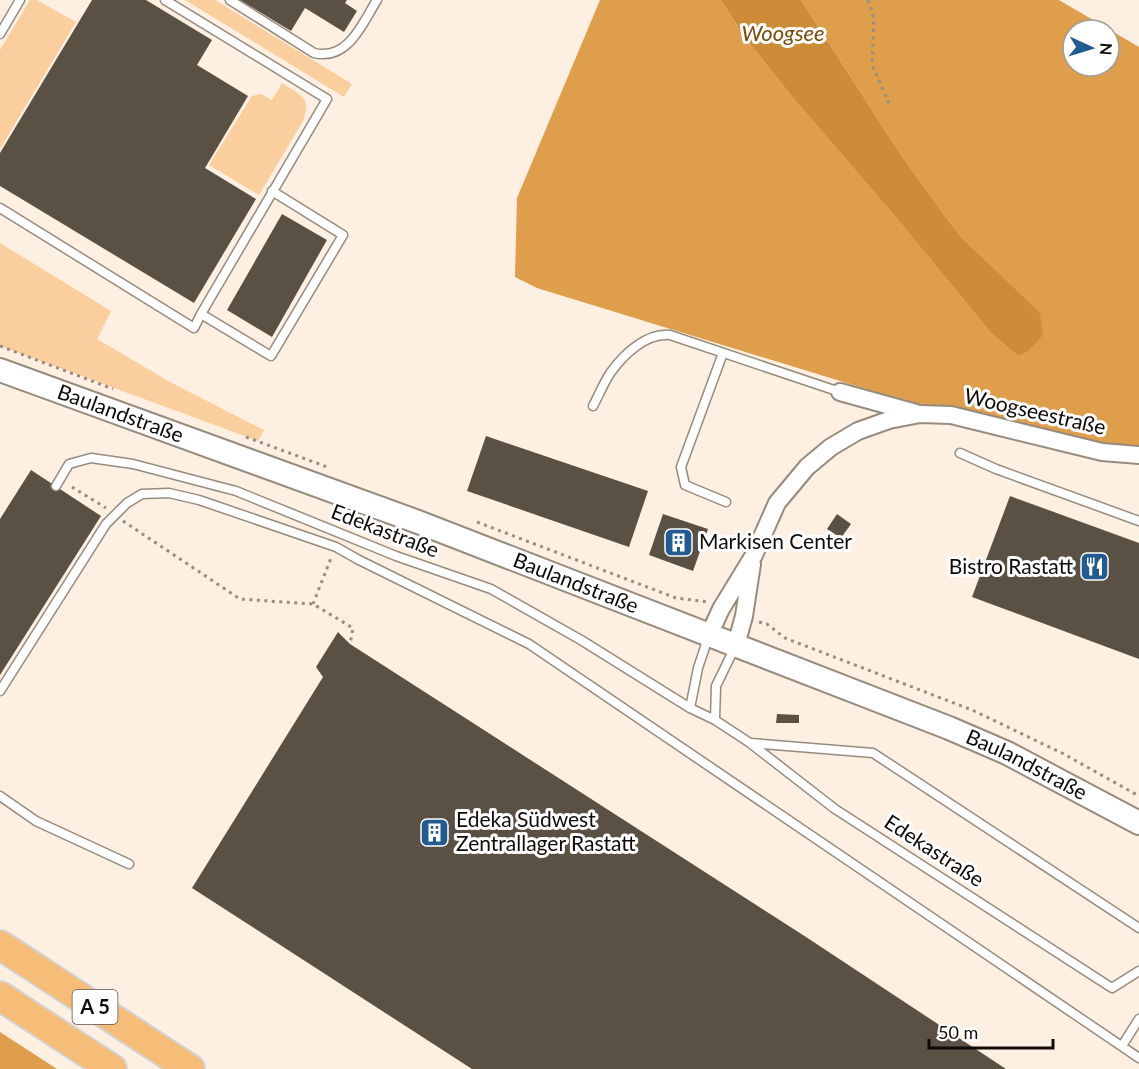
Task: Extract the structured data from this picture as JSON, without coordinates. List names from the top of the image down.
{
  "streets": {
    "highway": ["A 5"],
    "street": ["Woogseestraße", "Baulandstraße"],
    "lane": ["Edekastraße"]
  },
  "crossings": [
    ["Woogseestraße", "Baulandstraße"]
  ],
  "water": ["Woogsee"],
  "places": {
    "building": ["Markisen Center", "Edeka Südwest Zentrallager Rastatt"],
    "restaurant": ["Bistro Rastatt"]
  },
  "scale_bar": "50 m",
  "north": "right"
}
